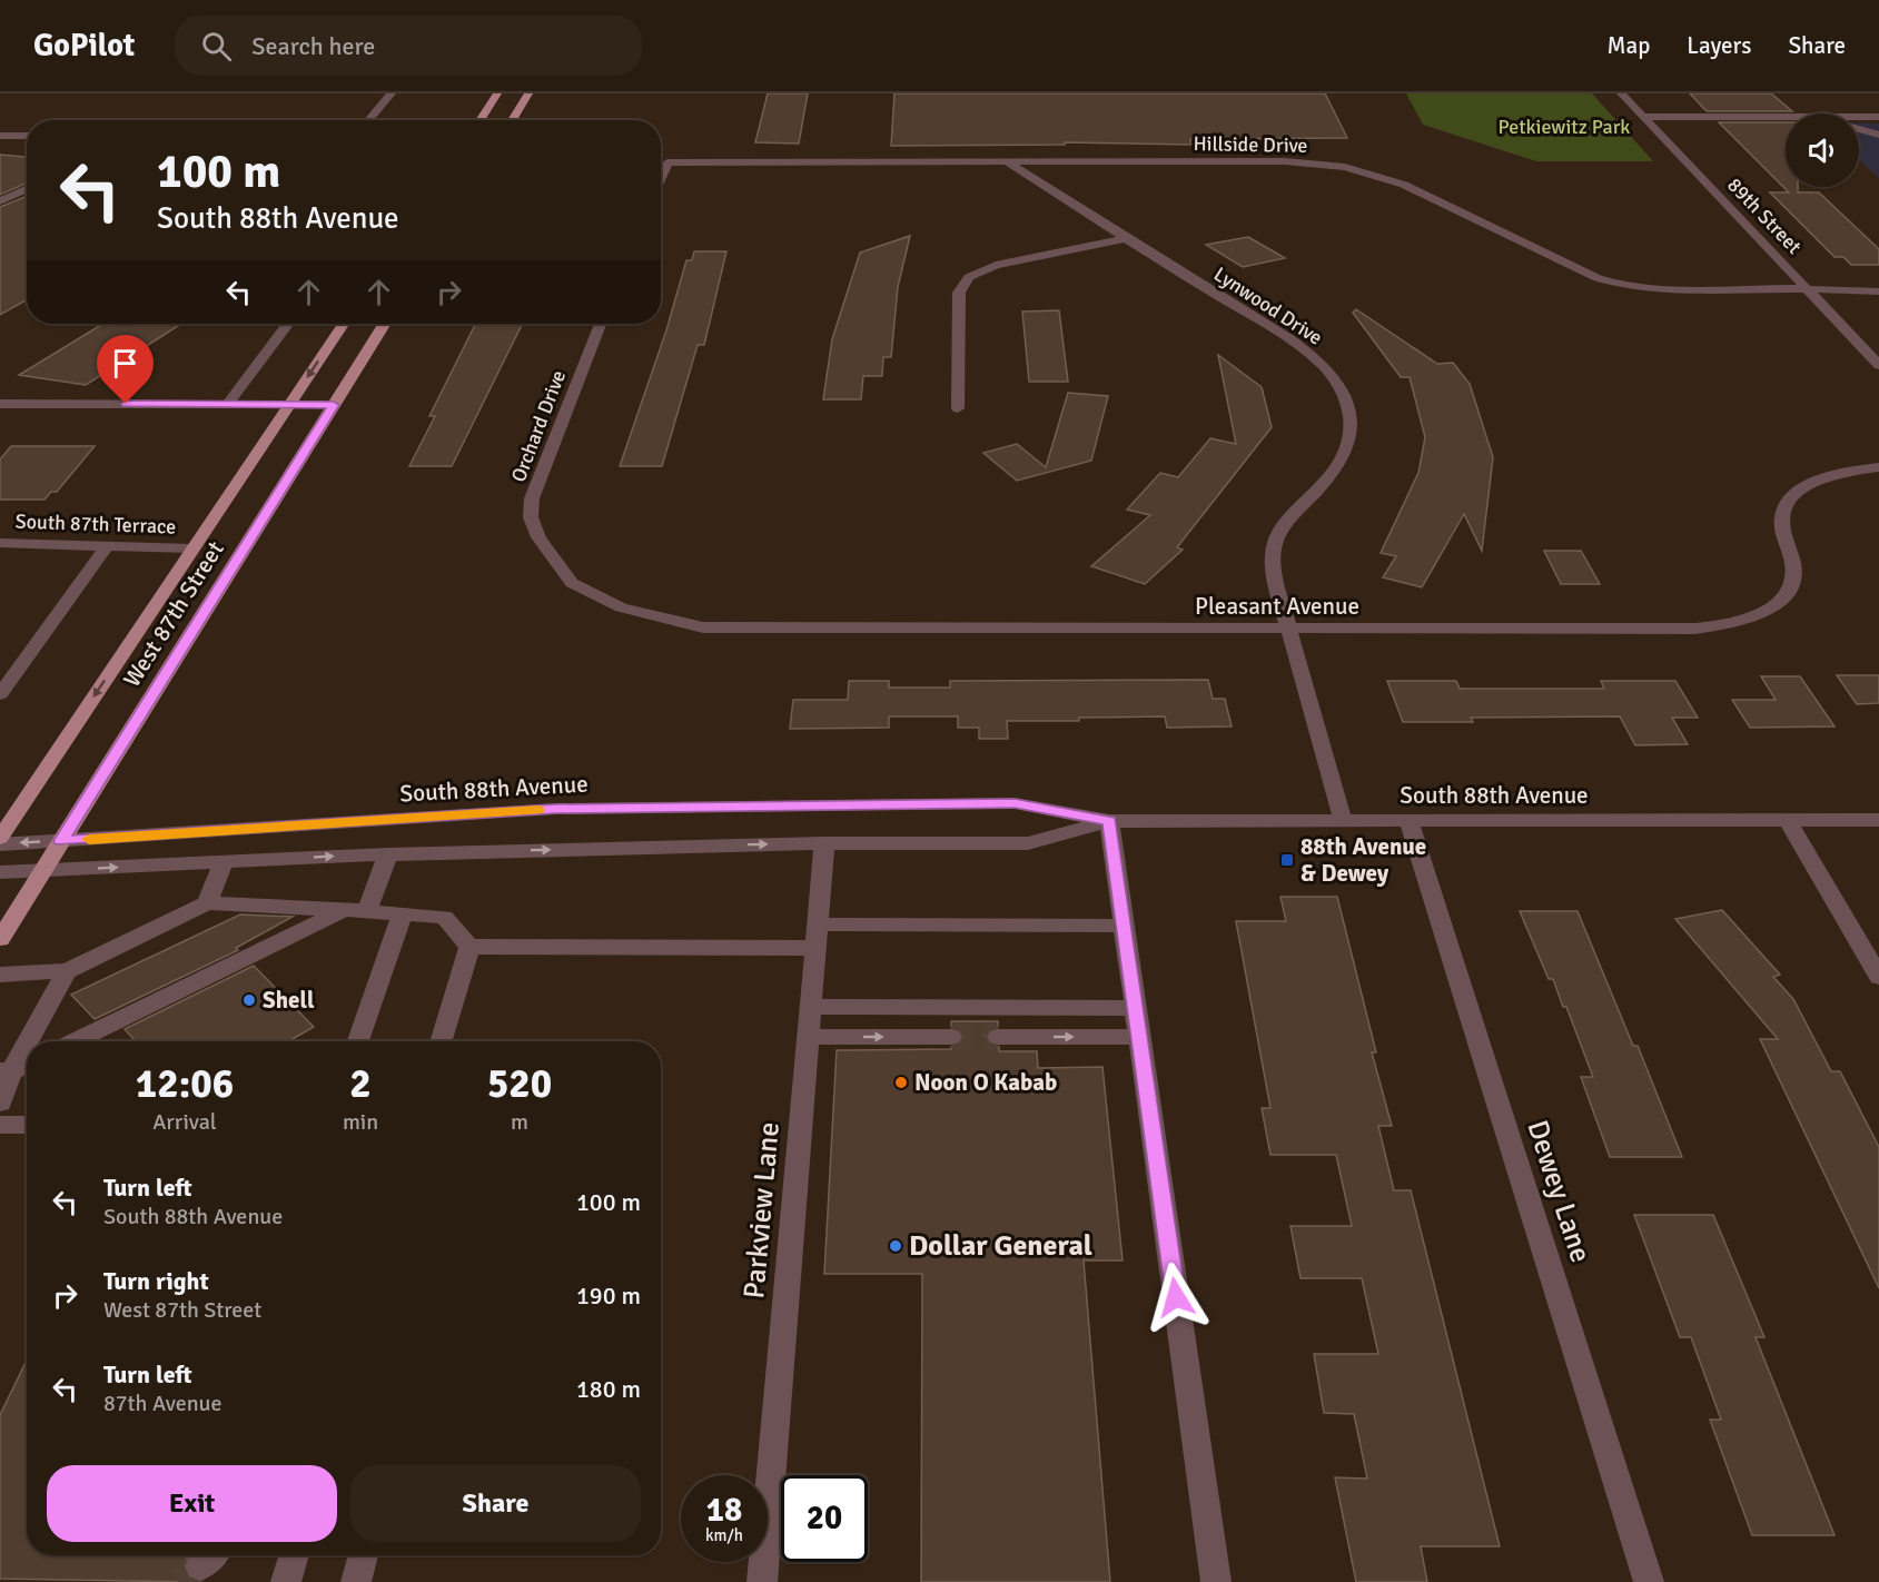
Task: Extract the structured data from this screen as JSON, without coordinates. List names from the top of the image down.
{
  "streets": {
    "main road": ["West 87th Street"],
    "street": [
      "Hillside Drive",
      "89th Street",
      "Lynwood Drive",
      "Orchard Drive",
      "South 87th Terrace",
      "Pleasant Avenue",
      "South 88th Avenue",
      "Dewey Lane",
      "Parkview Lane"
    ]
  },
  "crossings": [
    ["Hillside Drive", "89th Street"],
    ["Hillside Drive", "Lynwood Drive"],
    ["Lynwood Drive", "Pleasant Avenue"],
    ["Lynwood Drive", "South 88th Avenue"],
    ["Orchard Drive", "Pleasant Avenue"],
    ["South 87th Terrace", "West 87th Street"],
    ["West 87th Street", "South 88th Avenue"],
    ["South 88th Avenue", "Dewey Lane"],
    ["South 88th Avenue", "Parkview Lane"]
  ],
  "parks": ["Petkiewitz Park"],
  "places": {
    "transit": ["88th Avenue & Dewey"],
    "other": ["Shell", "Noon O Kabab", "Dollar General"]
  },
  "page": {
    "header": "GoPilot",
    "search": "Search here",
    "nav": ["Map", "Layers", "Share"],
    "turn": ["100 m", "South 88th Avenue"],
    "eta": [
      "12:06",
      "Arrival",
      "2",
      "min",
      "520",
      "m"
    ],
    "list": [
      {
        "name": "Turn left",
        "note": "South 88th Avenue",
        "value": "100 m"
      },
      {
        "name": "Turn right",
        "note": "West 87th Street",
        "value": "190 m"
      },
      {
        "name": "Turn left",
        "note": "87th Avenue",
        "value": "180 m"
      }
    ],
    "buttons": ["Exit", "Share"],
    "speed": "18 km/h",
    "limit": "20"
  }
}
